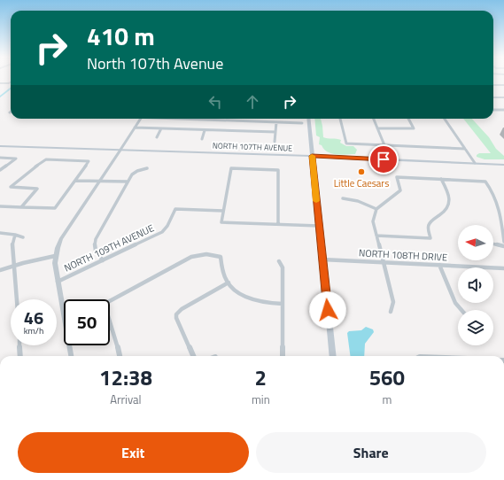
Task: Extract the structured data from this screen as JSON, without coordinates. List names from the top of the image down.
{
  "streets": {
    "main road": ["NORTH 107TH AVENUE"],
    "street": ["NORTH 109TH AVENUE", "NORTH 108TH DRIVE"]
  },
  "places": ["Little Caesars"],
  "north": "left",
  "page": {
    "turn": ["410 m", "North 107th Avenue"],
    "speed": "46 km/h",
    "limit": "50",
    "eta": [
      "12:38",
      "Arrival",
      "2",
      "min",
      "560",
      "m"
    ],
    "buttons": ["Exit", "Share"]
  }
}
